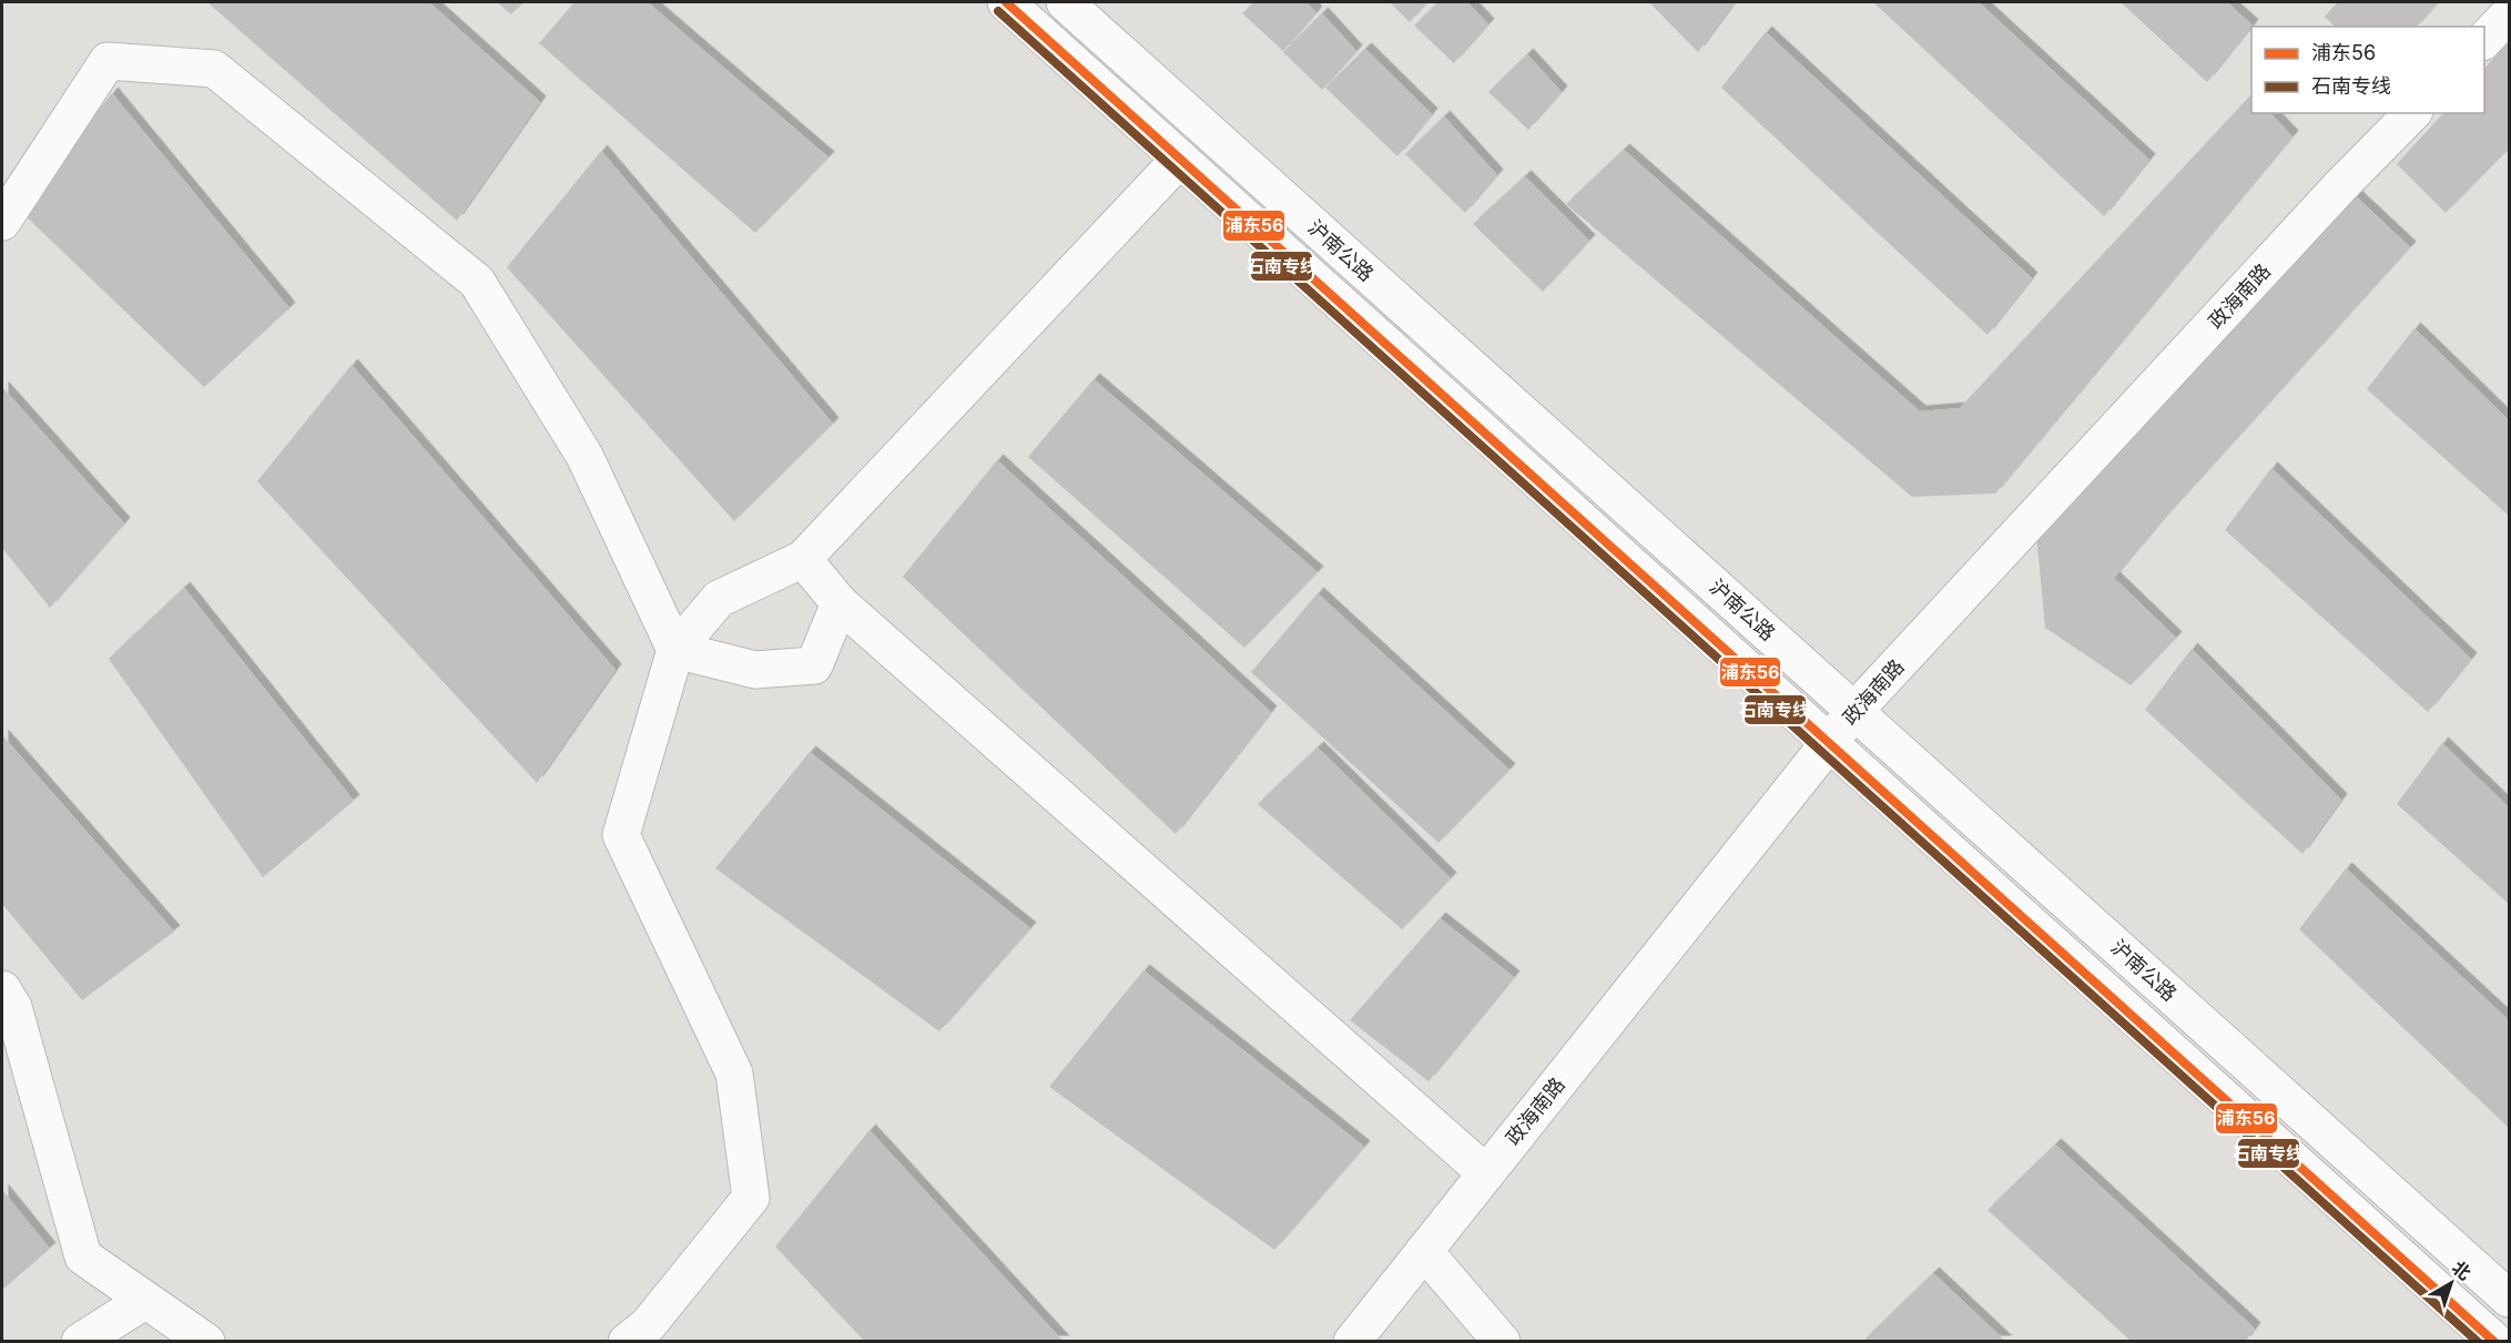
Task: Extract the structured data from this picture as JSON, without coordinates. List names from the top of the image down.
{
  "streets": {
    "street": ["沪南公路", "政海南路"]
  },
  "crossings": [
    ["沪南公路", "政海南路"]
  ],
  "lines": ["transit line 浦东56", "transit line 石南专线"],
  "legend": ["浦东56", "石南专线"],
  "north": "top right"
}
